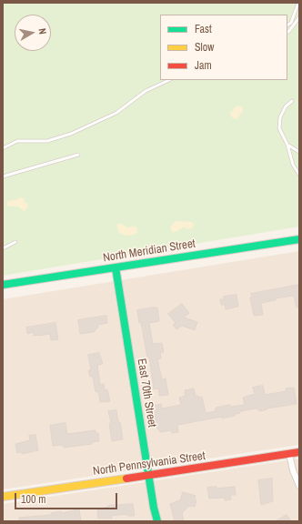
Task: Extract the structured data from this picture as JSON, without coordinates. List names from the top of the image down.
{
  "streets": {
    "street": ["North Meridian Street", "East 70th Street", "North Pennsylvania Street"]
  },
  "crossings": [
    ["North Meridian Street", "East 70th Street"],
    ["East 70th Street", "North Pennsylvania Street"]
  ],
  "legend": ["Fast", "Slow", "Jam"],
  "scale_bar": "100 m",
  "north": "right"
}
